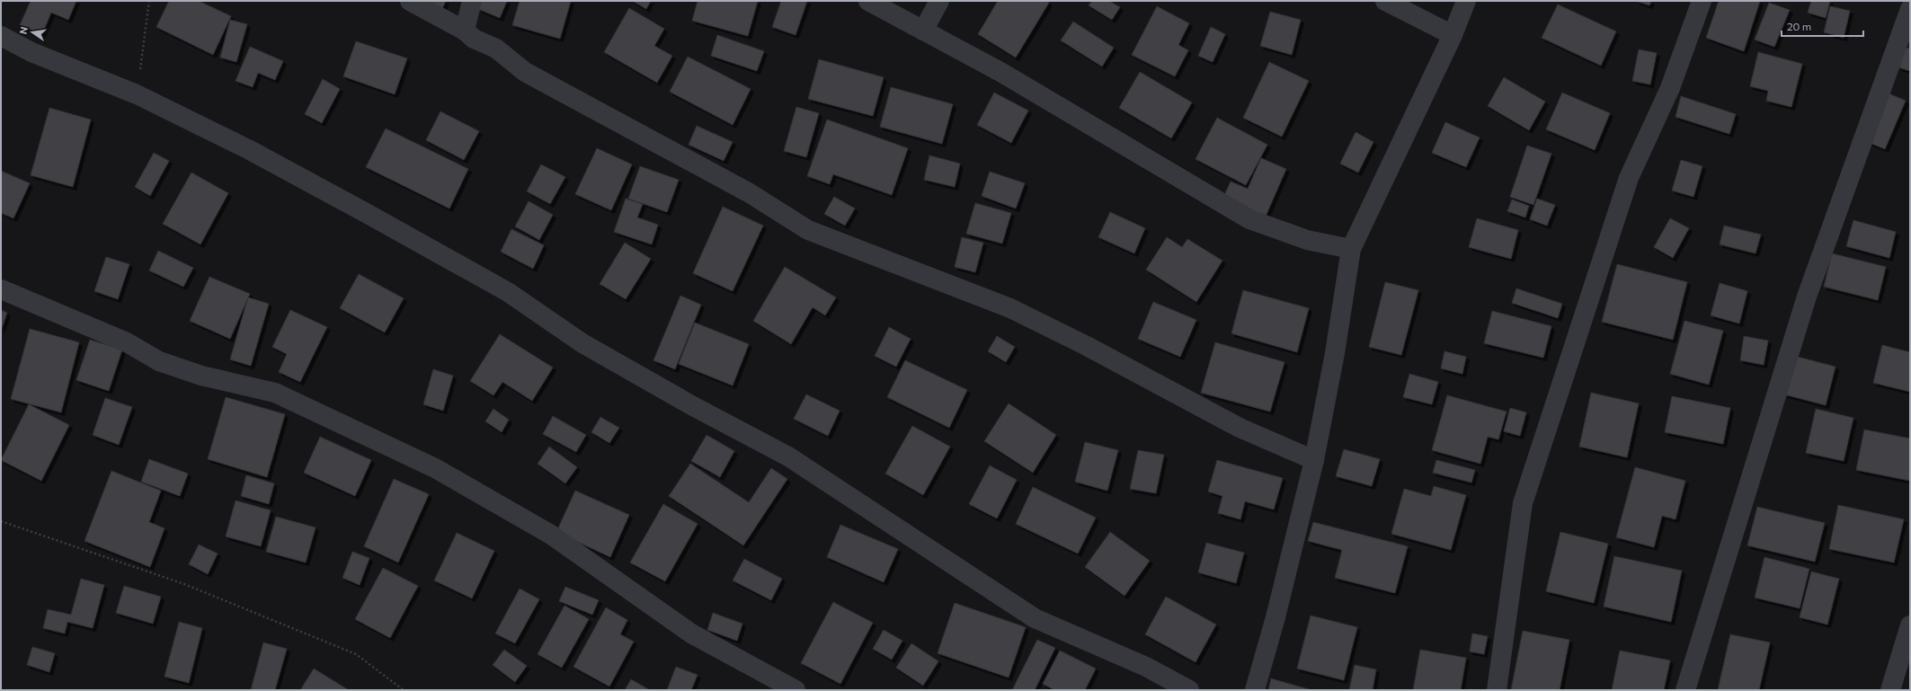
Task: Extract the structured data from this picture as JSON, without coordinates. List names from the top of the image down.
{
  "scale_bar": "20 m",
  "north": "left"
}
